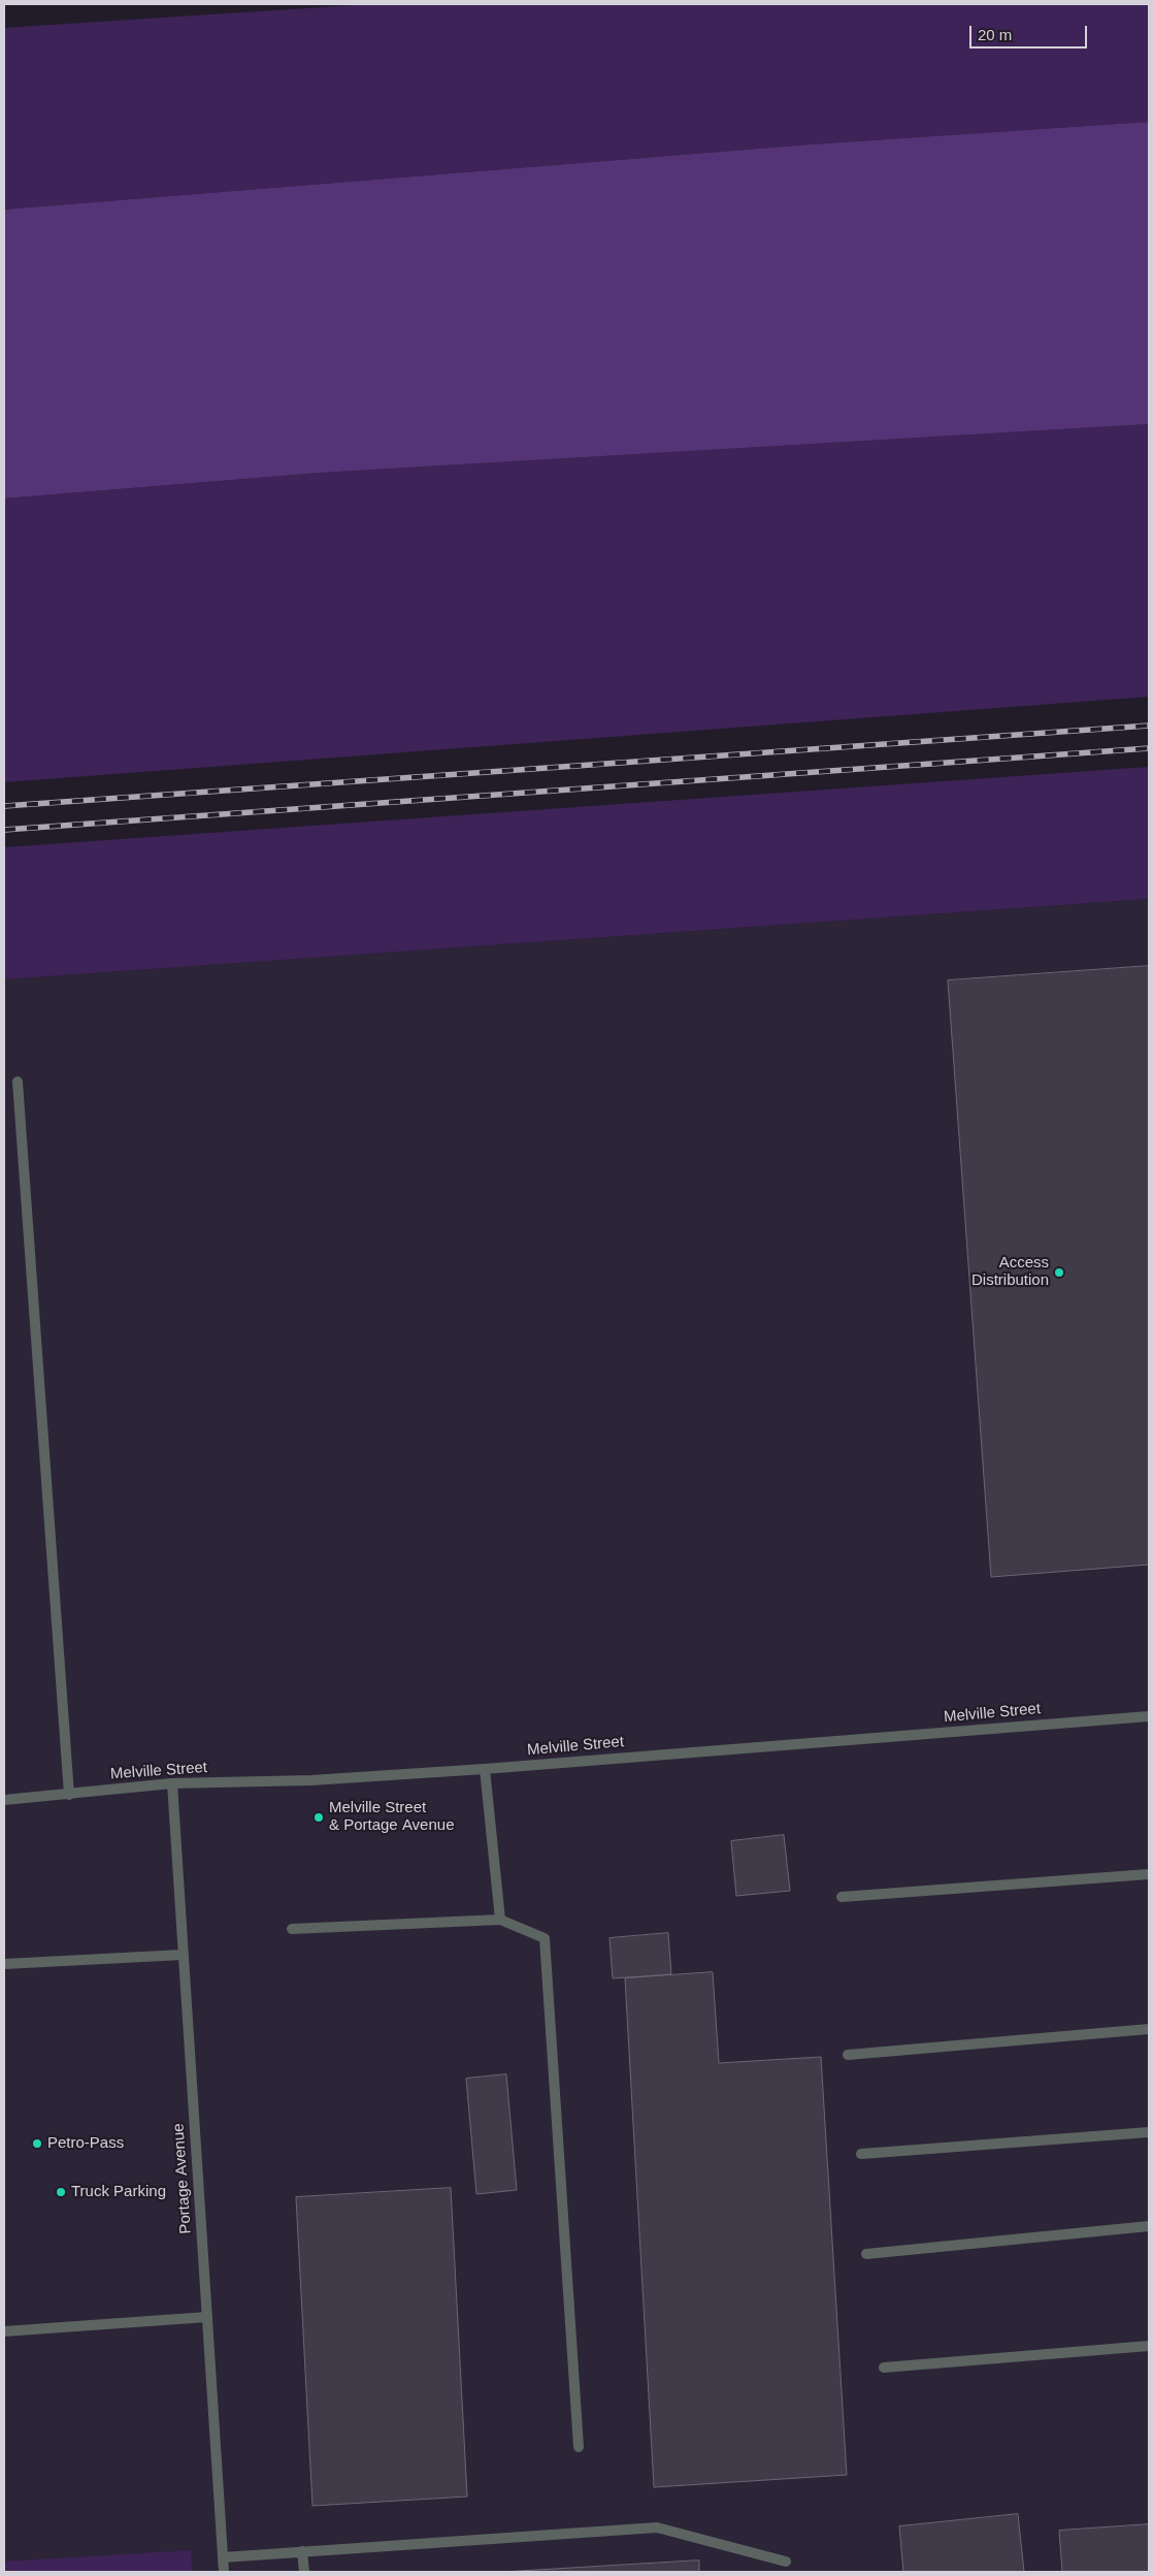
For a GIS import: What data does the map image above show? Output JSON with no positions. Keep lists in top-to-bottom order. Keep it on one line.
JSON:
{"streets":{"street":["Melville Street","Portage Avenue"]},"crossings":[["Melville Street","Portage Avenue"]],"places":["Access Distribution","Melville Street & Portage Avenue","Petro-Pass","Truck Parking"],"scale_bar":"20 m"}
